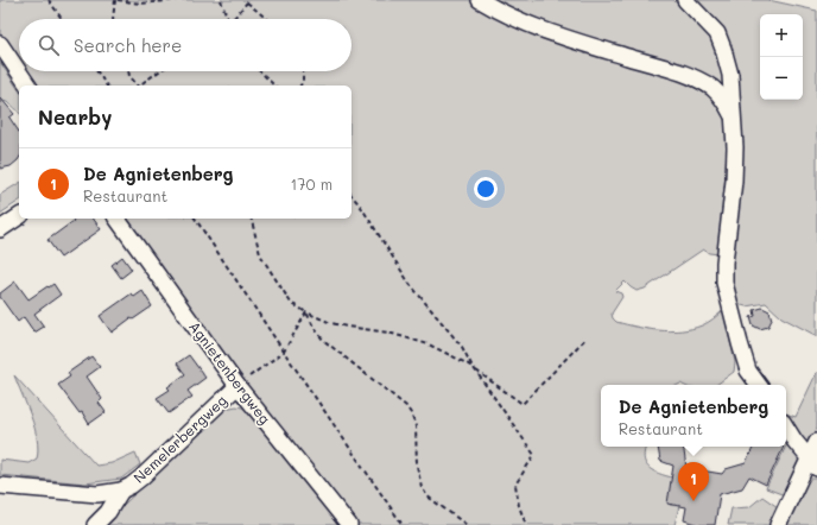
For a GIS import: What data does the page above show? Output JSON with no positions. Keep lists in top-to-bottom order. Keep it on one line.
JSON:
{"streets":{"street":["Agnietenbergweg","Nemelerbergweg"]},"crossings":[["Agnietenbergweg","Nemelerbergweg"]],"page":{"map_buttons":["+","−"],"search":"Search here","heading":"Nearby","list":[{"mark":"1","name":"De Agnietenberg","note":"Restaurant","value":"170 m"}],"popup":["De Agnietenberg","Restaurant"],"pins":"1"}}
